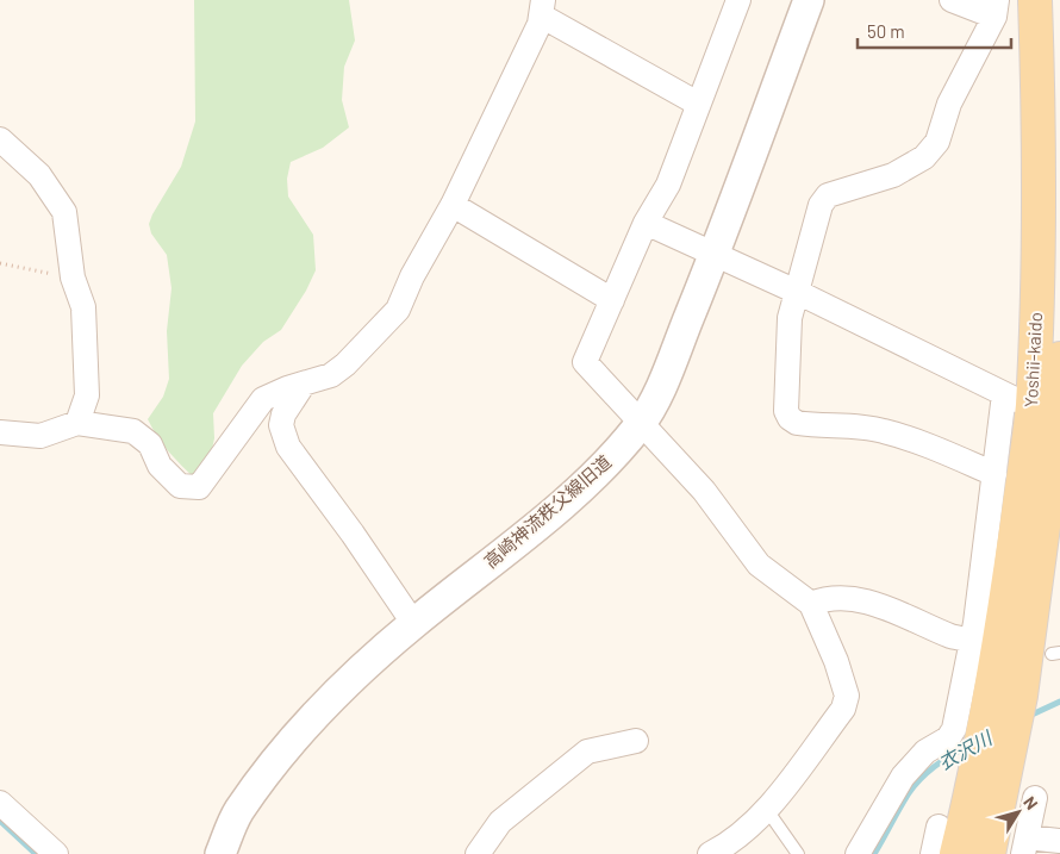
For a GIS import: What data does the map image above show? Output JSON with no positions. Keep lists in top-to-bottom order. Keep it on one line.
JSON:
{"streets":{"main road":["Yoshii-kaido"],"street":["高崎神流秩父線旧道"]},"water":["衣沢川"],"scale_bar":"50 m","north":"top right"}
